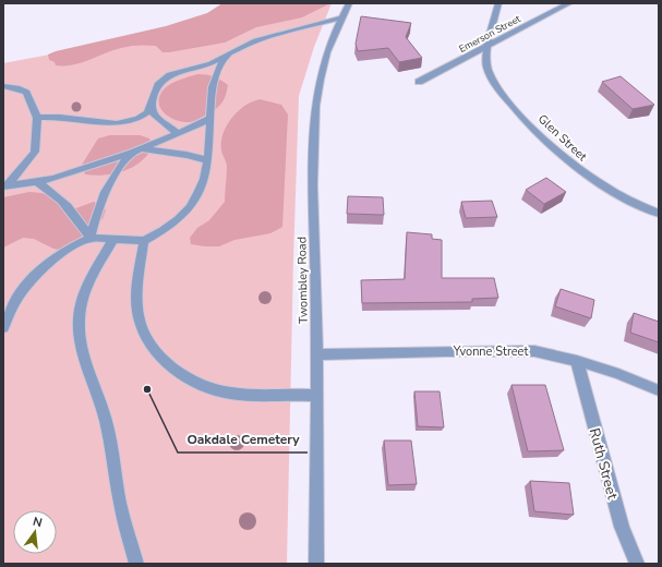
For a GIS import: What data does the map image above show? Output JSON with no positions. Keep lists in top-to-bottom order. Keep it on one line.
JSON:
{"streets":{"street":["Emerson Street","Glen Street","Twombley Road","Yvonne Street","Ruth Street"]},"crossings":[["Emerson Street","Glen Street"],["Twombley Road","Yvonne Street"],["Yvonne Street","Ruth Street"]],"places":["Oakdale Cemetery"],"north":"top"}
